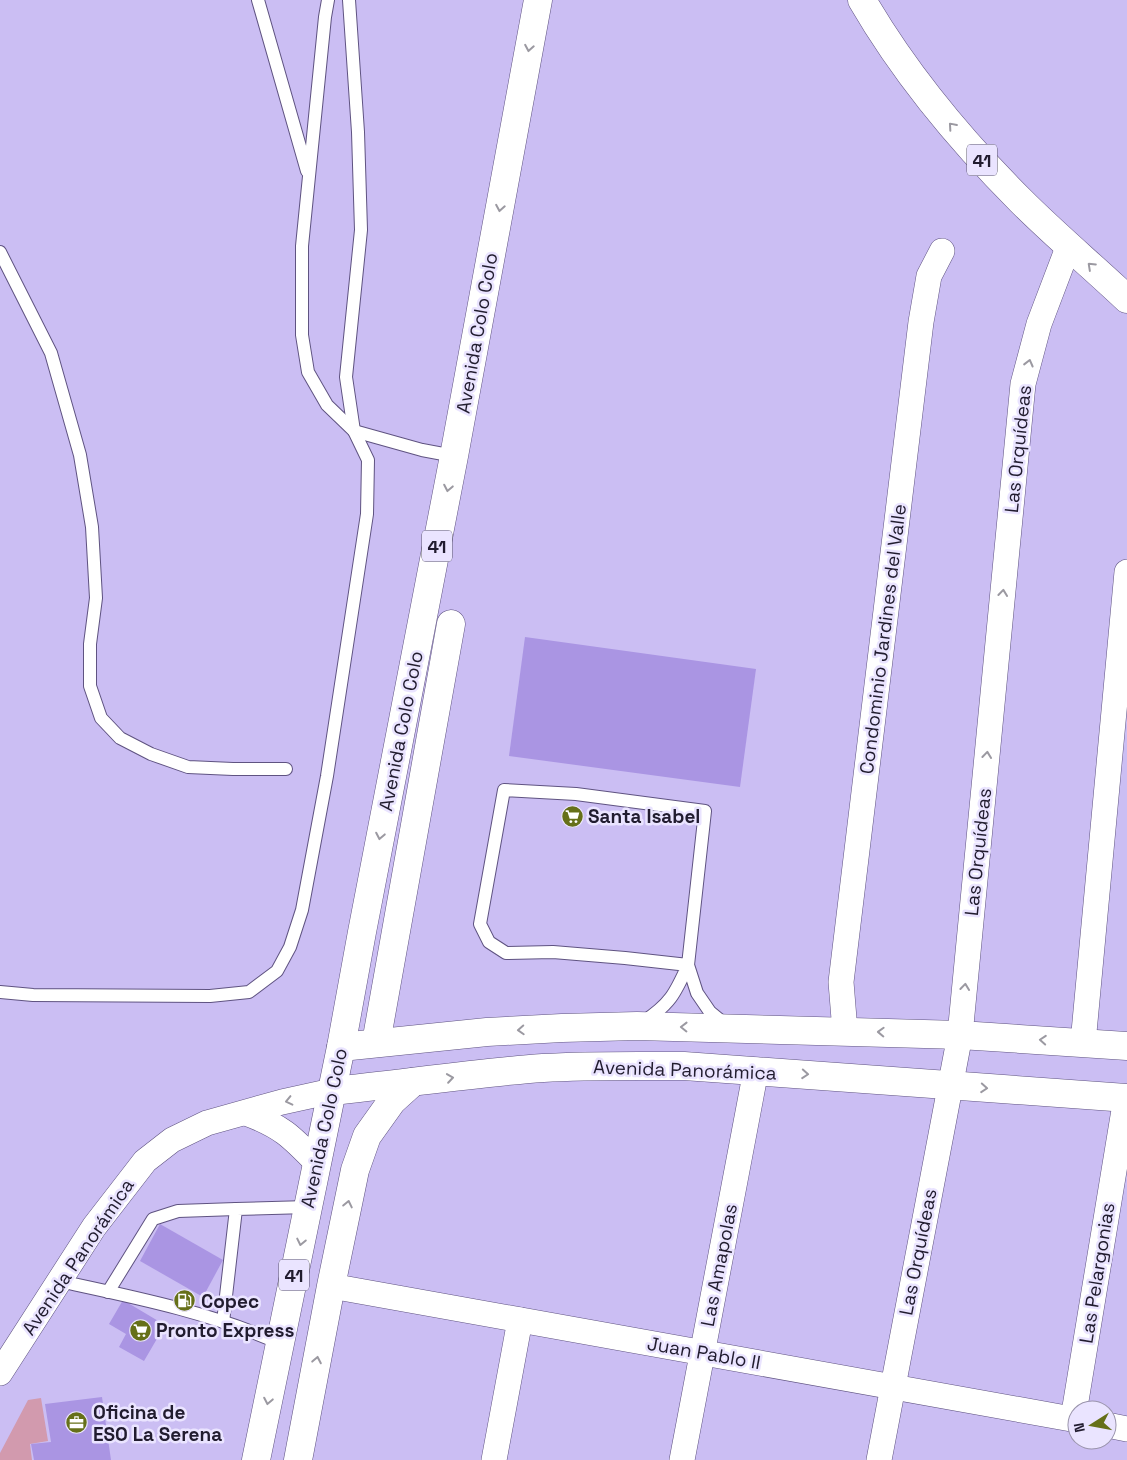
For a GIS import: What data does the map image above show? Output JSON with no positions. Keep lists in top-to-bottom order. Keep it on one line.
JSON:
{"streets":{"street":["41","Avenida Colo Colo","Las Orquídeas","Condominio Jardines del Valle","Avenida Panorámica","Las Amapolas","Las Pelargonias","Juan Pablo II"]},"crossings":[["41","Las Orquídeas"],["Avenida Colo Colo","Avenida Panorámica"],["Avenida Colo Colo","Juan Pablo II"],["Las Orquídeas","Avenida Panorámica"],["Las Orquídeas","Juan Pablo II"],["Avenida Panorámica","Las Amapolas"],["Avenida Panorámica","Las Pelargonias"],["Las Amapolas","Juan Pablo II"]],"places":{"supermarket":["Santa Isabel","Pronto Express"],"fuel station":["Copec"],"office":["Oficina de ESO La Serena"]},"north":"left"}
